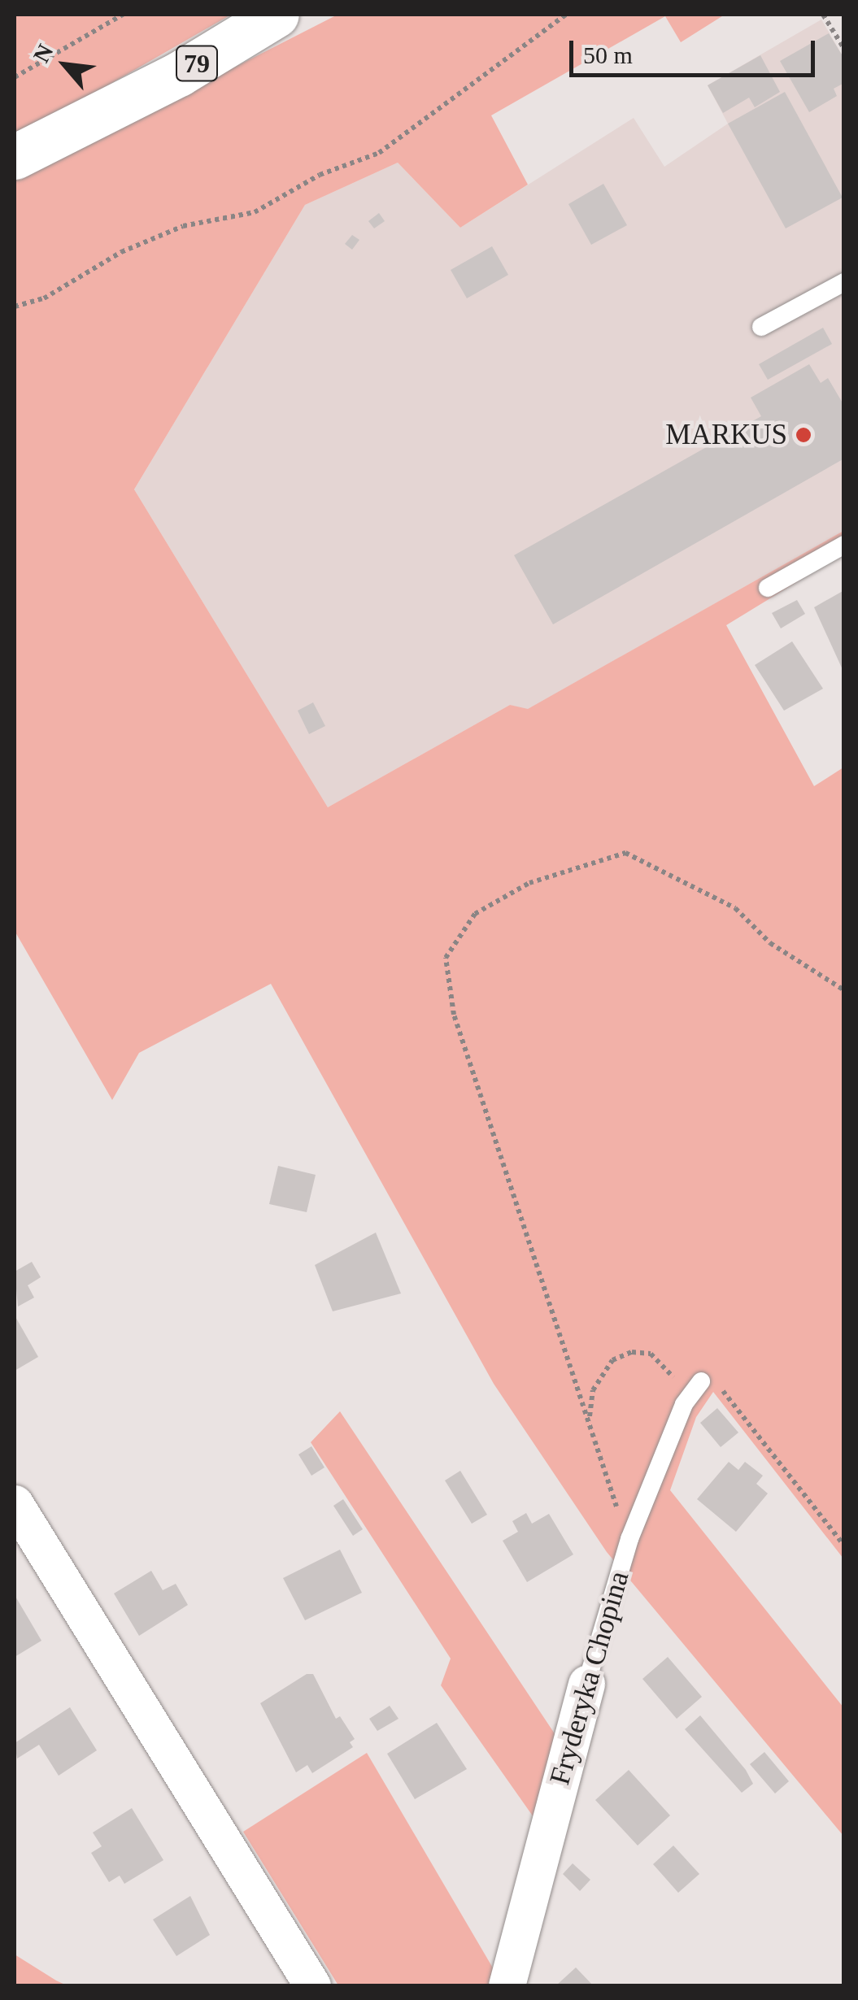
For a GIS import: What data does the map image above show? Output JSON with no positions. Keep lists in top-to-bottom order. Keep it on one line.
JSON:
{"streets":{"main road":["79"],"street":["Fryderyka Chopina"]},"places":["MARKUS"],"scale_bar":"50 m","north":"top left"}
